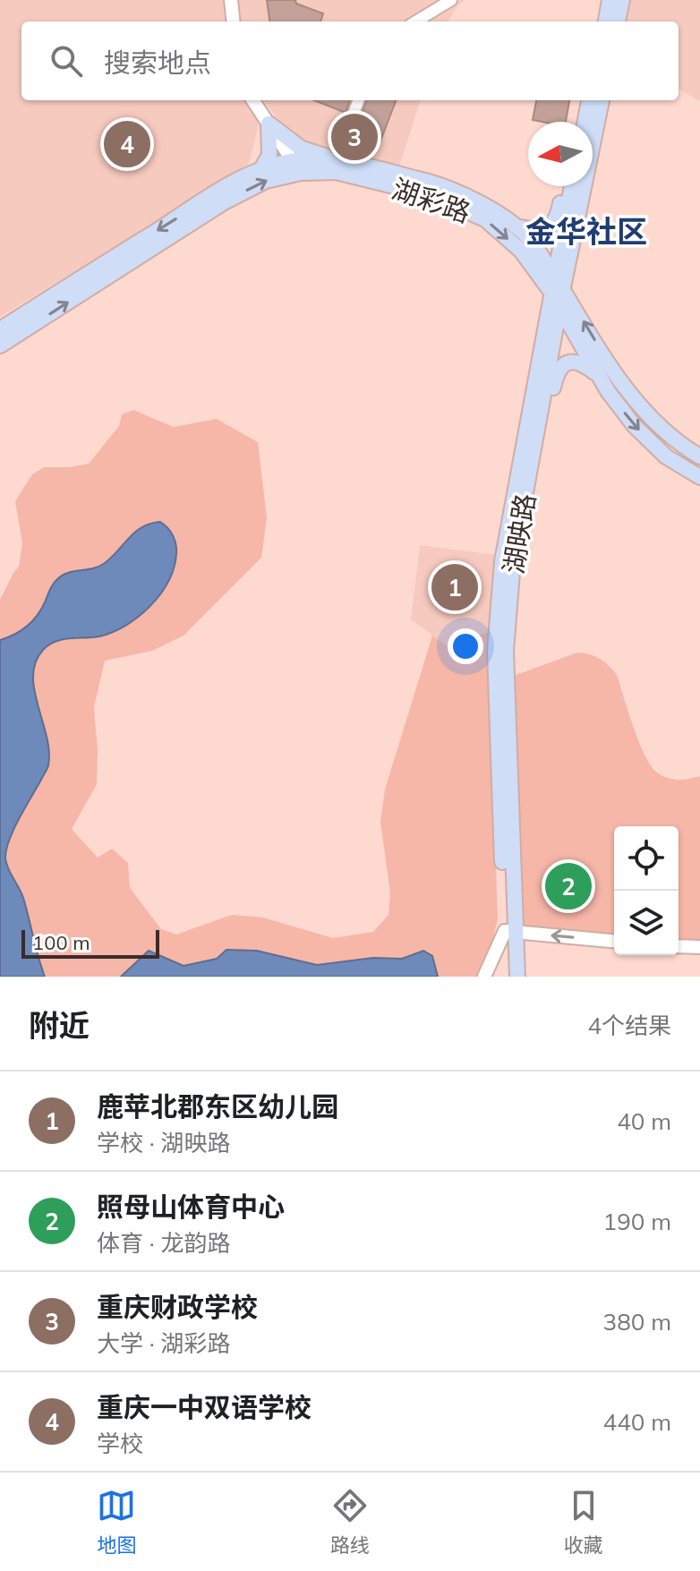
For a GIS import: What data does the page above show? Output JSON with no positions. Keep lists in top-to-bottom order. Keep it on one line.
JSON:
{"streets":{"main road":["湖彩路","湖映路"]},"crossings":[["湖彩路","湖映路"]],"districts":["金华社区"],"scale_bar":"100 m","north":"left","page":{"search":"搜索地点","pins":["3","4","1","2"],"scale":"100 m","heading":["附近","4个结果"],"list":[{"mark":"1","name":"鹿苹北郡东区幼儿园","note":"学校 · 湖映路","value":"40 m"},{"mark":"2","name":"照母山体育中心","note":"体育 · 龙韵路","value":"190 m"},{"mark":"3","name":"重庆财政学校","note":"大学 · 湖彩路","value":"380 m"},{"mark":"4","name":"重庆一中双语学校","note":"学校","value":"440 m"}],"nav":["地图","路线","收藏"]}}
